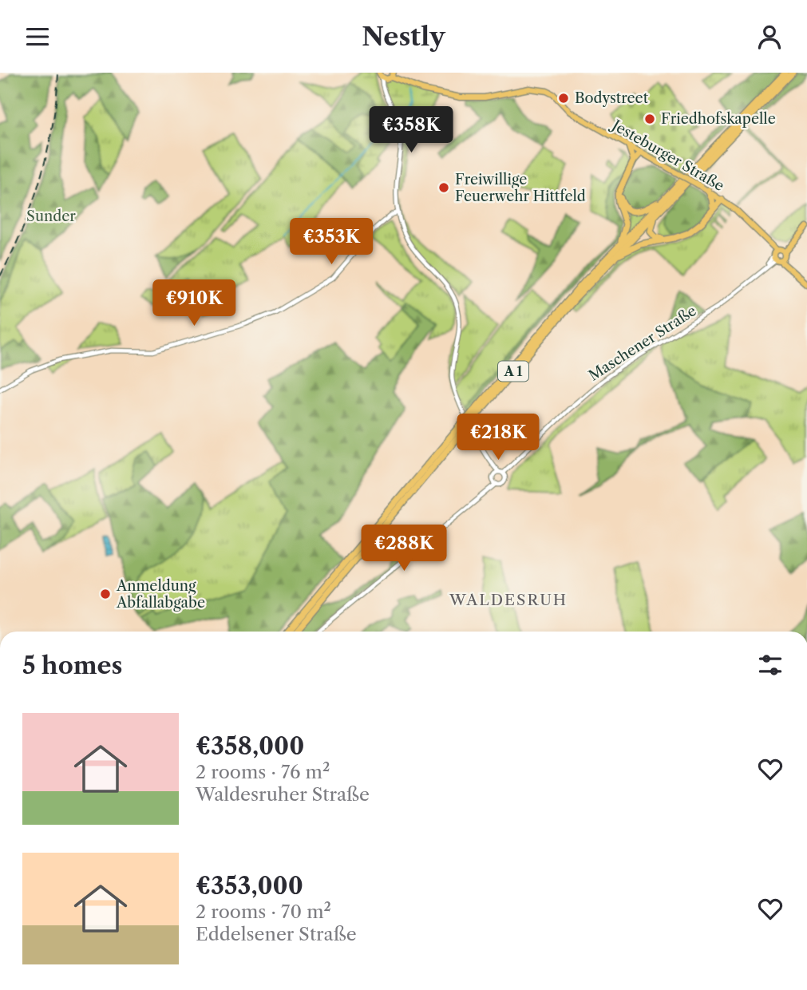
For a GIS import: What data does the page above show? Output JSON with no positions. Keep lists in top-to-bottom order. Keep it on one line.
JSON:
{"streets":{"highway":["A 1"],"main road":["Jesteburger Straße","Maschener Straße"]},"crossings":[["Jesteburger Straße","Maschener Straße"]],"districts":["WALDESRUH"],"parks":["Sunder"],"places":["Bodystreet","Friedhofskapelle","Freiwillige Feuerwehr Hittfeld","Anmeldung Abfallabgabe"],"page":{"header":"Nestly","price":["€358K","€353K","€910K","€218K","€288K"],"heading":"5 homes","list":[{"name":"€358,000","note":"2 rooms · 76 m² · Waldesruher Straße"},{"name":"€353,000","note":"2 rooms · 70 m² · Eddelsener Straße"}]}}
